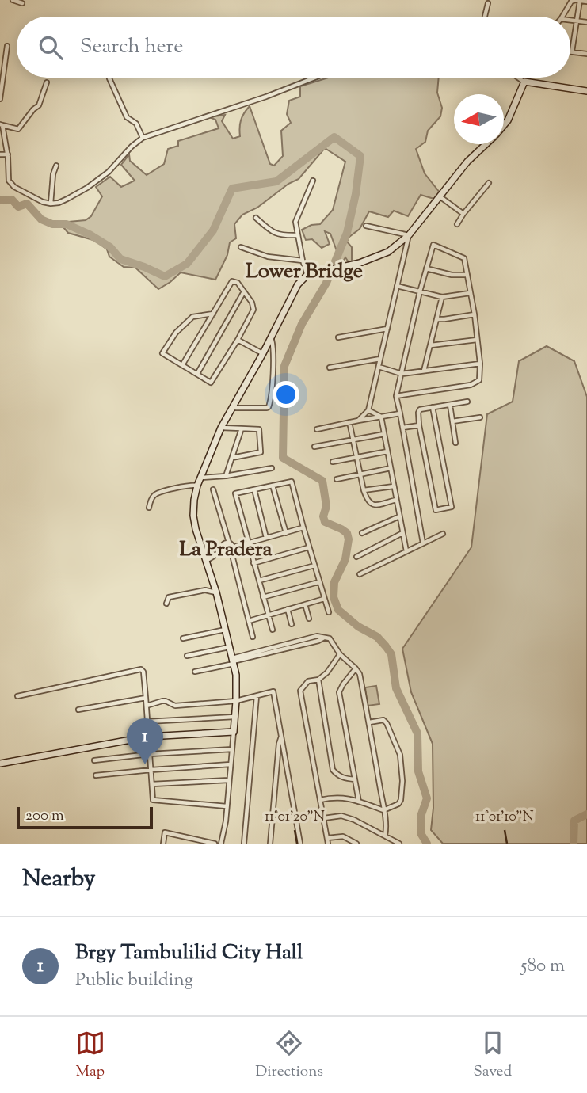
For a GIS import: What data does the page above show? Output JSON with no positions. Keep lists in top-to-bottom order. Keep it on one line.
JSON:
{"districts":["Lower Bridge","La Pradera"],"scale_bar":"200 m","north":"left","page":{"search":"Search here","pins":"1","scale":"200 m","heading":"Nearby","list":[{"mark":"1","name":"Brgy Tambulilid City Hall","note":"Public building","value":"580 m"}],"nav":["Map","Directions","Saved"]},"coordinates":["11°01'20\"N","11°01'10\"N"]}
